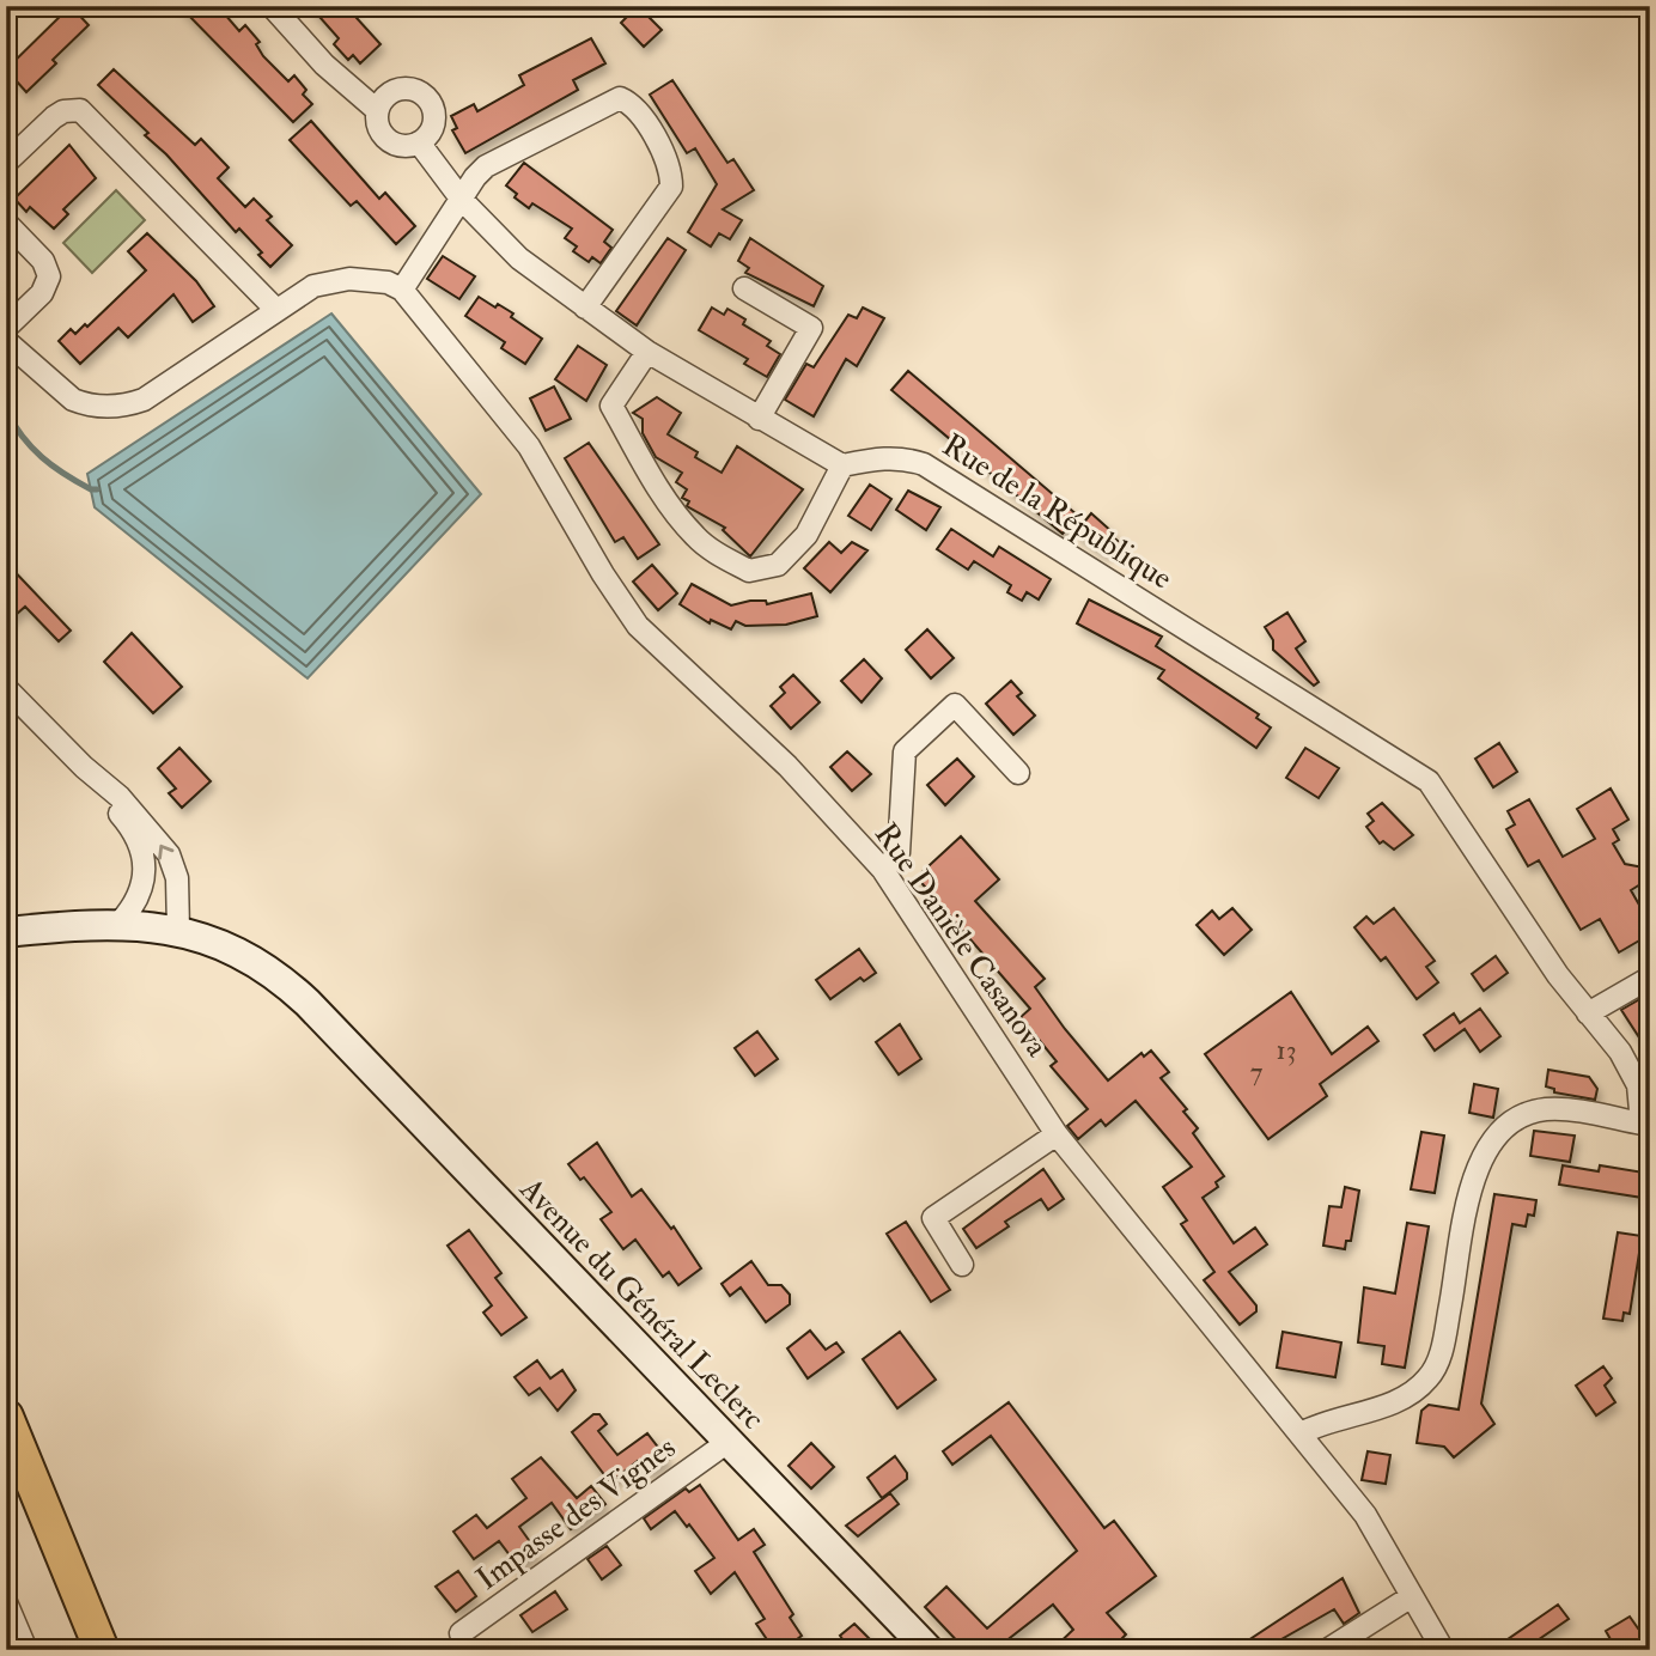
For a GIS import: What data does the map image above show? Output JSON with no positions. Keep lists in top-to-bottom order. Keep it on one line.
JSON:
{"streets":{"main road":["Avenue du Général Leclerc"],"street":["Rue de la République","Rue Danièle Casanova","Impasse des Vignes"]},"crossings":[["Avenue du Général Leclerc","Impasse des Vignes"]],"house_numbers":["13","7"]}
